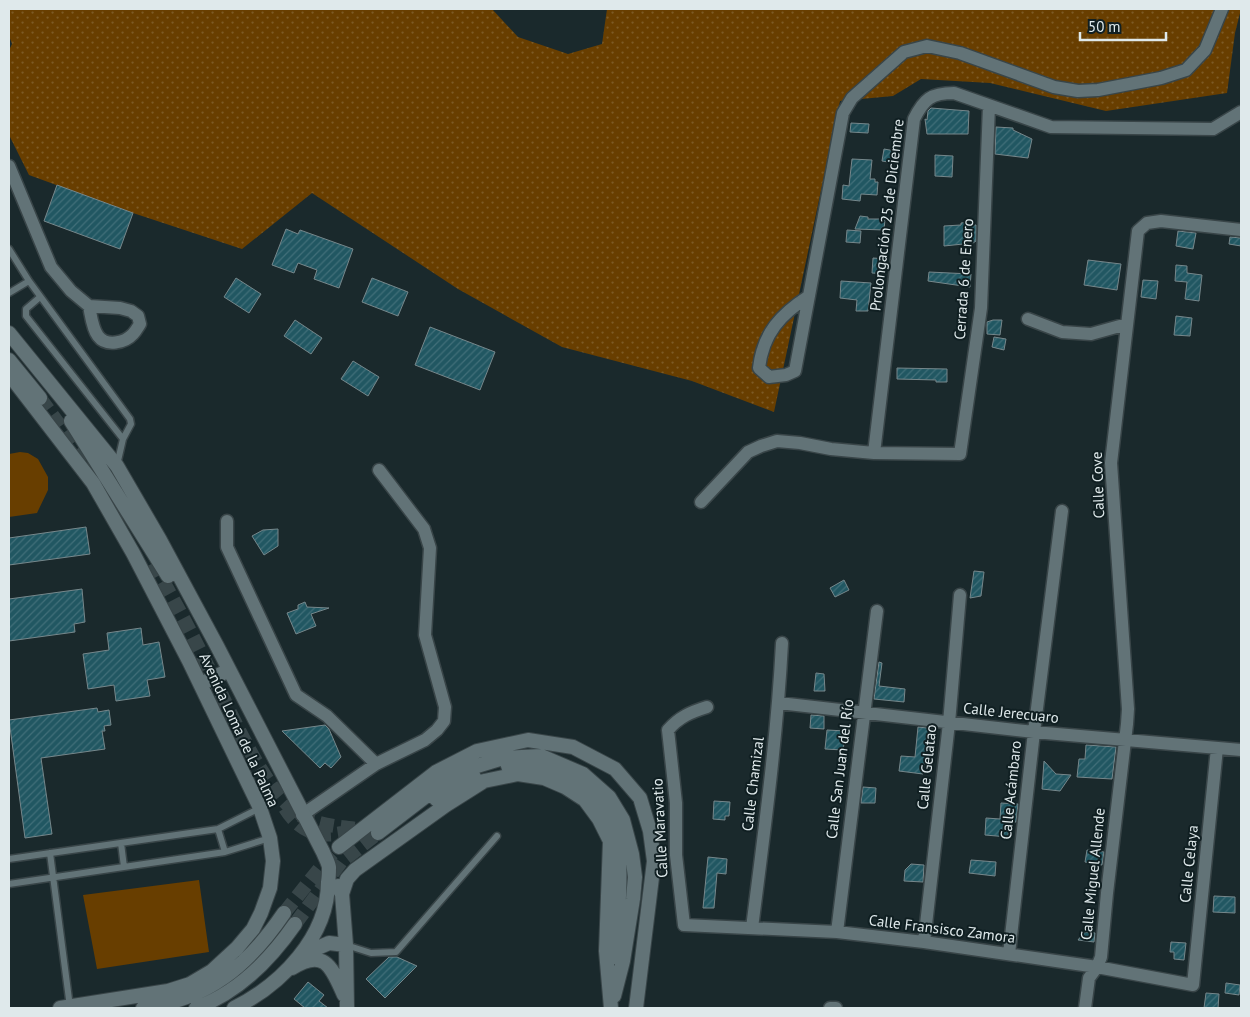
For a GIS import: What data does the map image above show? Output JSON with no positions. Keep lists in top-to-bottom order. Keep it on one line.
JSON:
{"streets":{"main road":["Avenida Loma de la Palma"],"street":["Prolongación 25 de Diciembre","Cerrada 6 de Enero","Calle Cove","Calle Jerecuaro","Calle Gelatao","Calle San Juan del Río","Calle Chamizal","Calle Acámbaro","Calle Maravatio","Calle Celaya","Calle Miguel Allende","Calle Fransisco Zamora"]},"crossings":[["Prolongación 25 de Diciembre","Cerrada 6 de Enero"],["Calle Cove","Calle Jerecuaro"],["Calle Cove","Calle Miguel Allende"],["Calle Jerecuaro","Calle Gelatao"],["Calle Jerecuaro","Calle San Juan del Río"],["Calle Jerecuaro","Calle Chamizal"],["Calle Jerecuaro","Calle Acámbaro"],["Calle Jerecuaro","Calle Celaya"],["Calle Jerecuaro","Calle Miguel Allende"],["Calle Gelatao","Calle Fransisco Zamora"],["Calle San Juan del Río","Calle Fransisco Zamora"],["Calle Chamizal","Calle Fransisco Zamora"],["Calle Acámbaro","Calle Fransisco Zamora"],["Calle Maravatio","Calle Fransisco Zamora"],["Calle Celaya","Calle Fransisco Zamora"],["Calle Miguel Allende","Calle Fransisco Zamora"]],"scale_bar":"50 m"}
